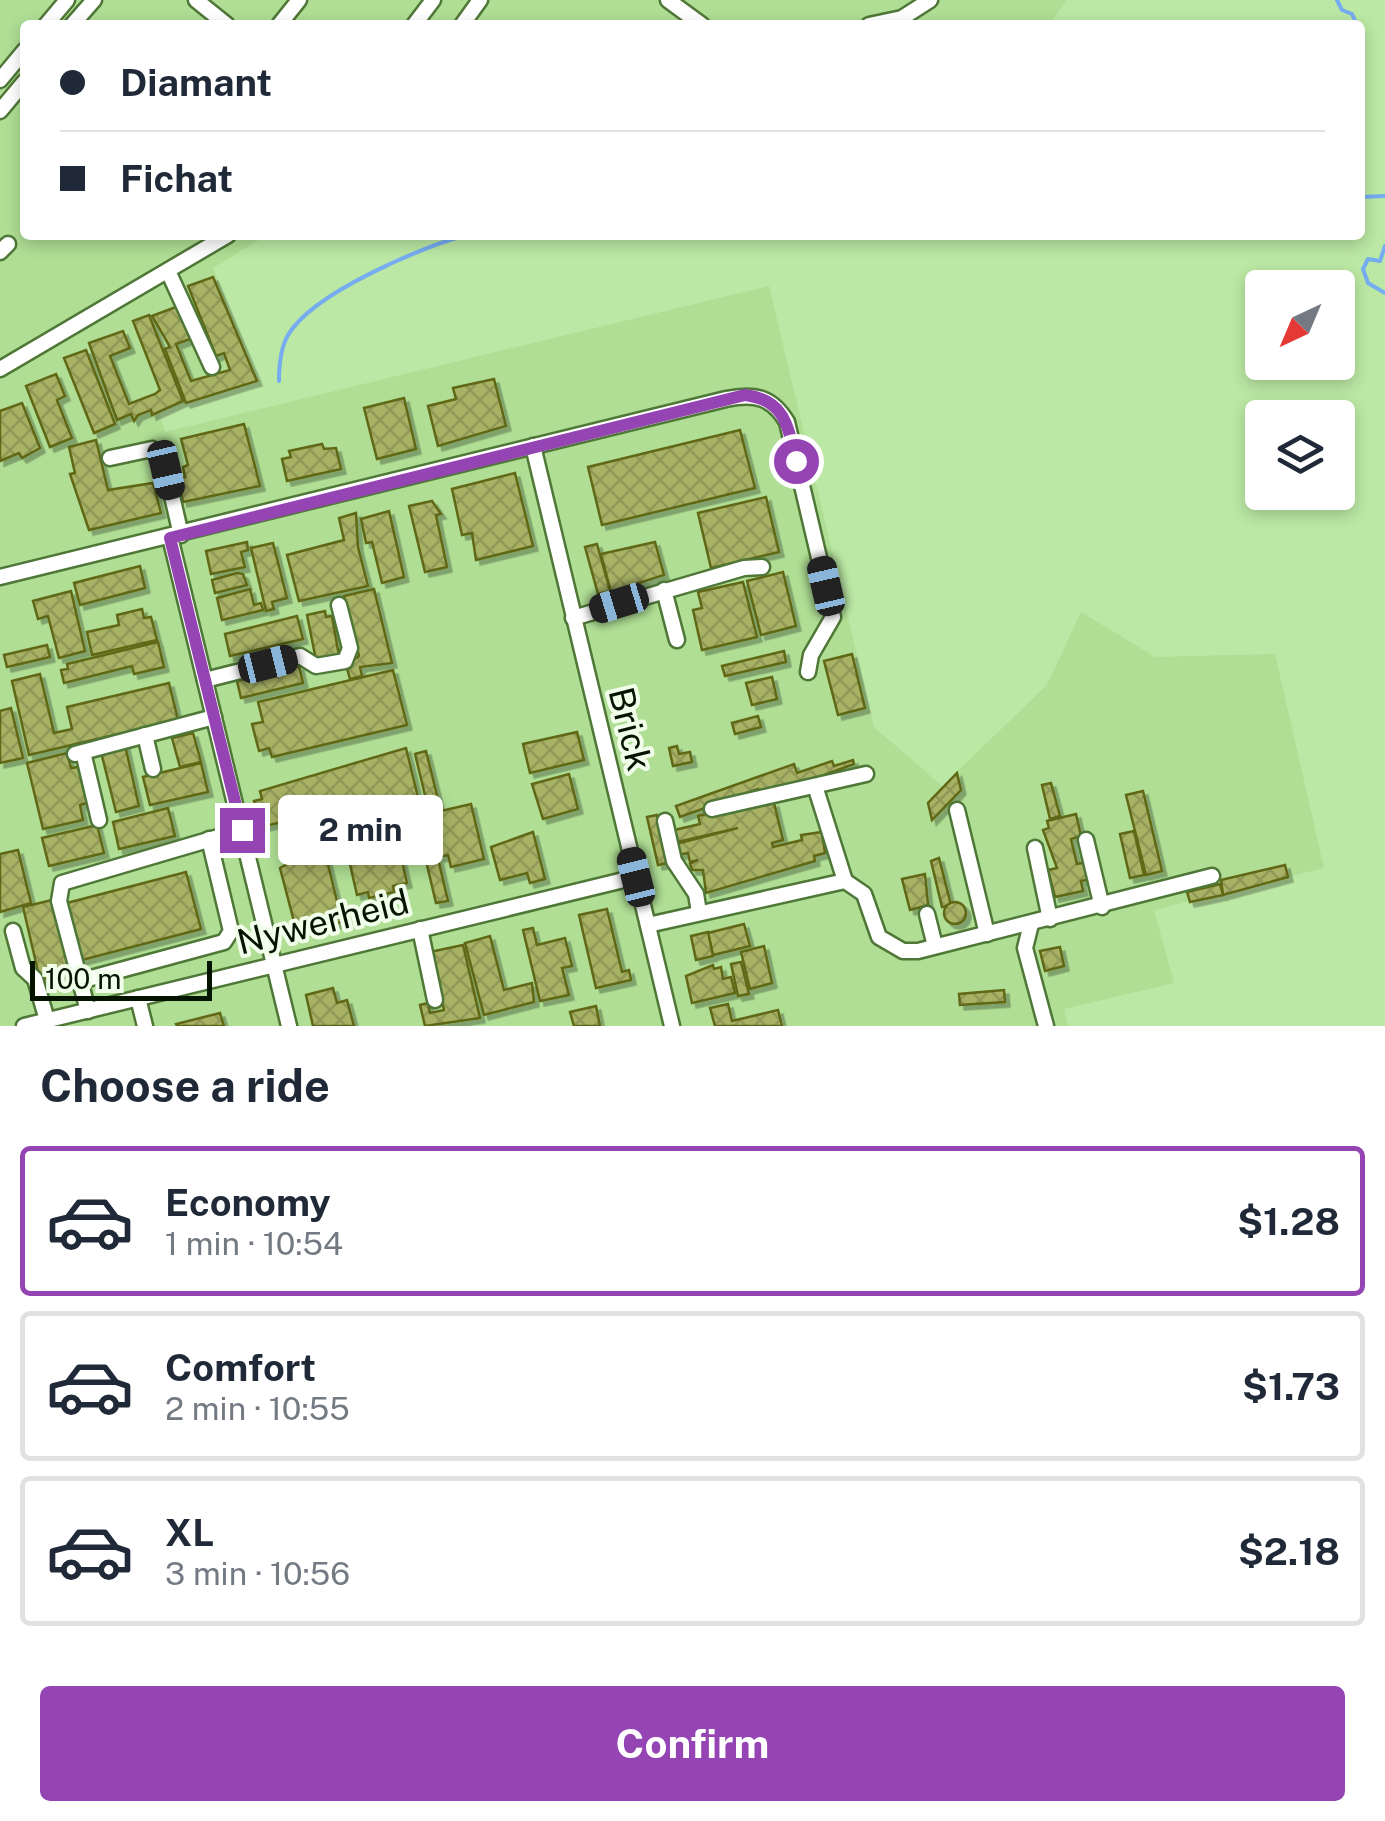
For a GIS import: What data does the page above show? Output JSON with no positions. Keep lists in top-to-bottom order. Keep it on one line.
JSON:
{"streets":{"street":["Brick","Nywerheid"]},"crossings":[["Brick","Nywerheid"]],"scale_bar":"100 m","north":"bottom left","page":{"banner":["Diamant","Fichat"],"bubble":"2 min","scale":"100 m","heading":"Choose a ride","list":[{"name":"Economy","note":"1 min · 10:54","value":"$1.28"},{"name":"Comfort","note":"2 min · 10:55","value":"$1.73"},{"name":"XL","note":"3 min · 10:56","value":"$2.18"}],"buttons":"Confirm"}}
